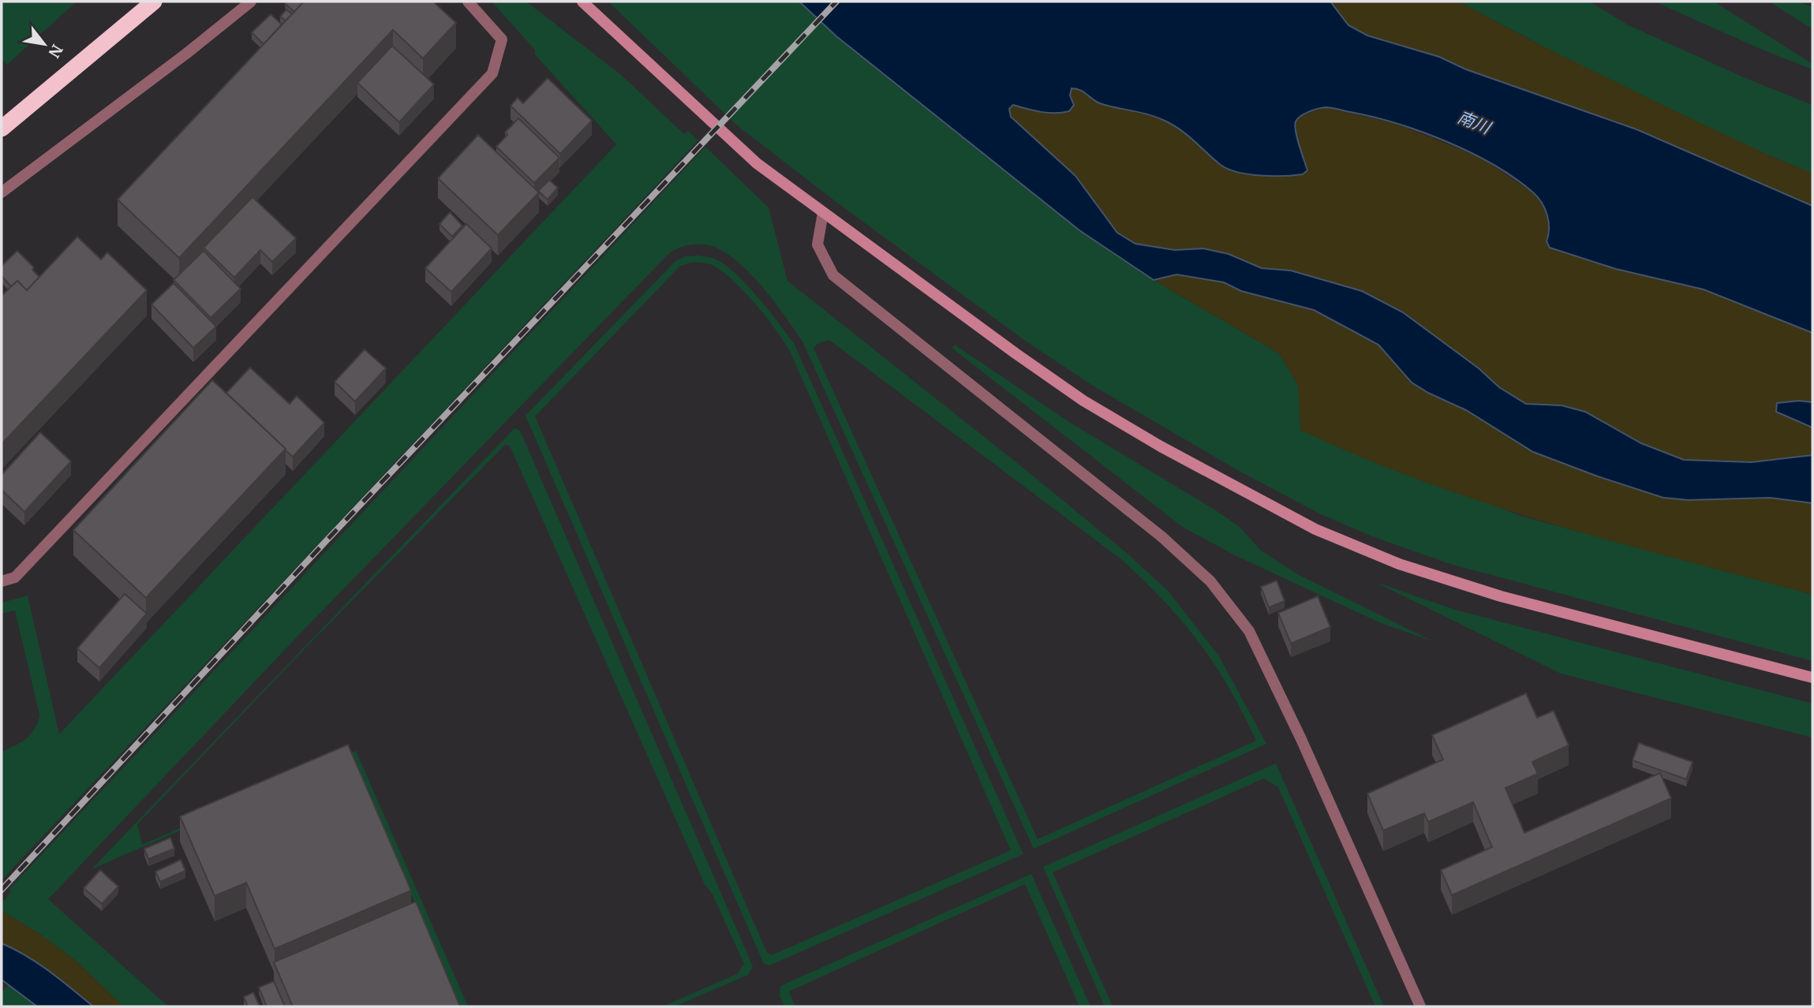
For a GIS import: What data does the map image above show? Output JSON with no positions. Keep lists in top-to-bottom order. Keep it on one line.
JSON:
{"water":["南川"],"north":"bottom right"}
